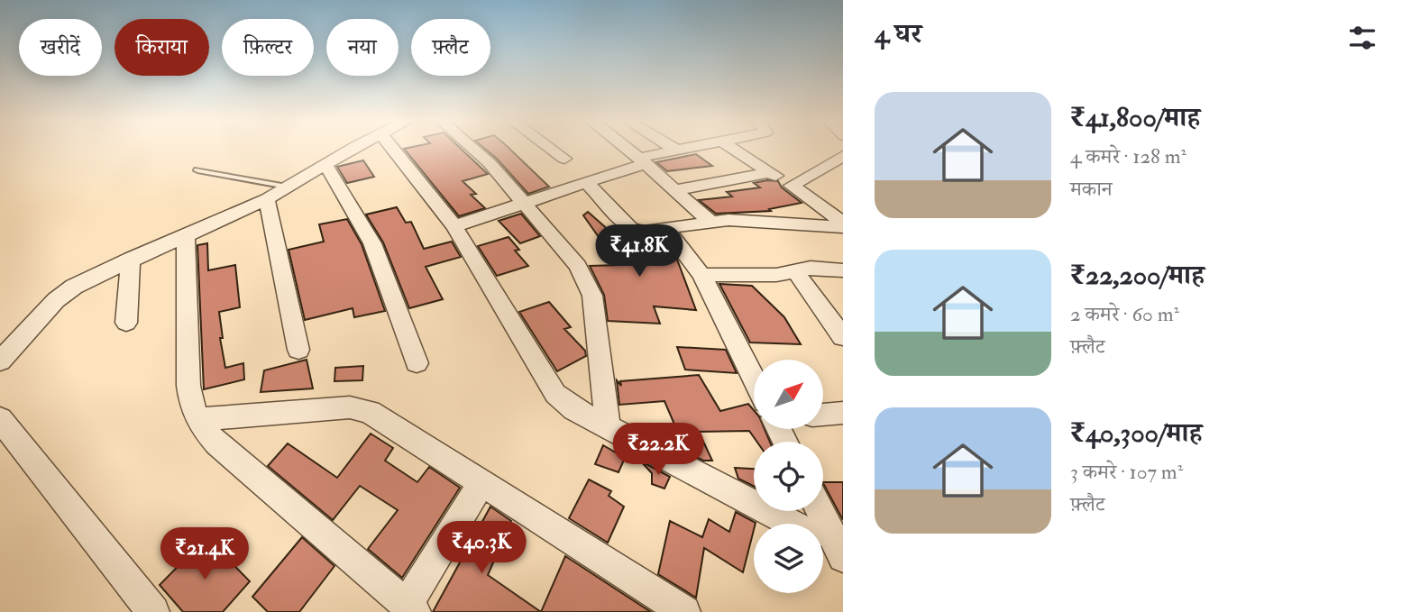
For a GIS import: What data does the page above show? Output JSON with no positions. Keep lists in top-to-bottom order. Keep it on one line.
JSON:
{"north":"top right","page":{"heading":"4 घर","chip":["खरीदें","किराया","फ़िल्टर","नया","फ़्लैट"],"list":[{"name":"₹41,800/माह","note":"4 कमरे · 128 m² · मकान"},{"name":"₹22,200/माह","note":"2 कमरे · 60 m² · फ़्लैट"},{"name":"₹40,300/माह","note":"3 कमरे · 107 m² · फ़्लैट"}],"price":["₹41.8K","₹22.2K","₹40.3K","₹21.4K"]}}
